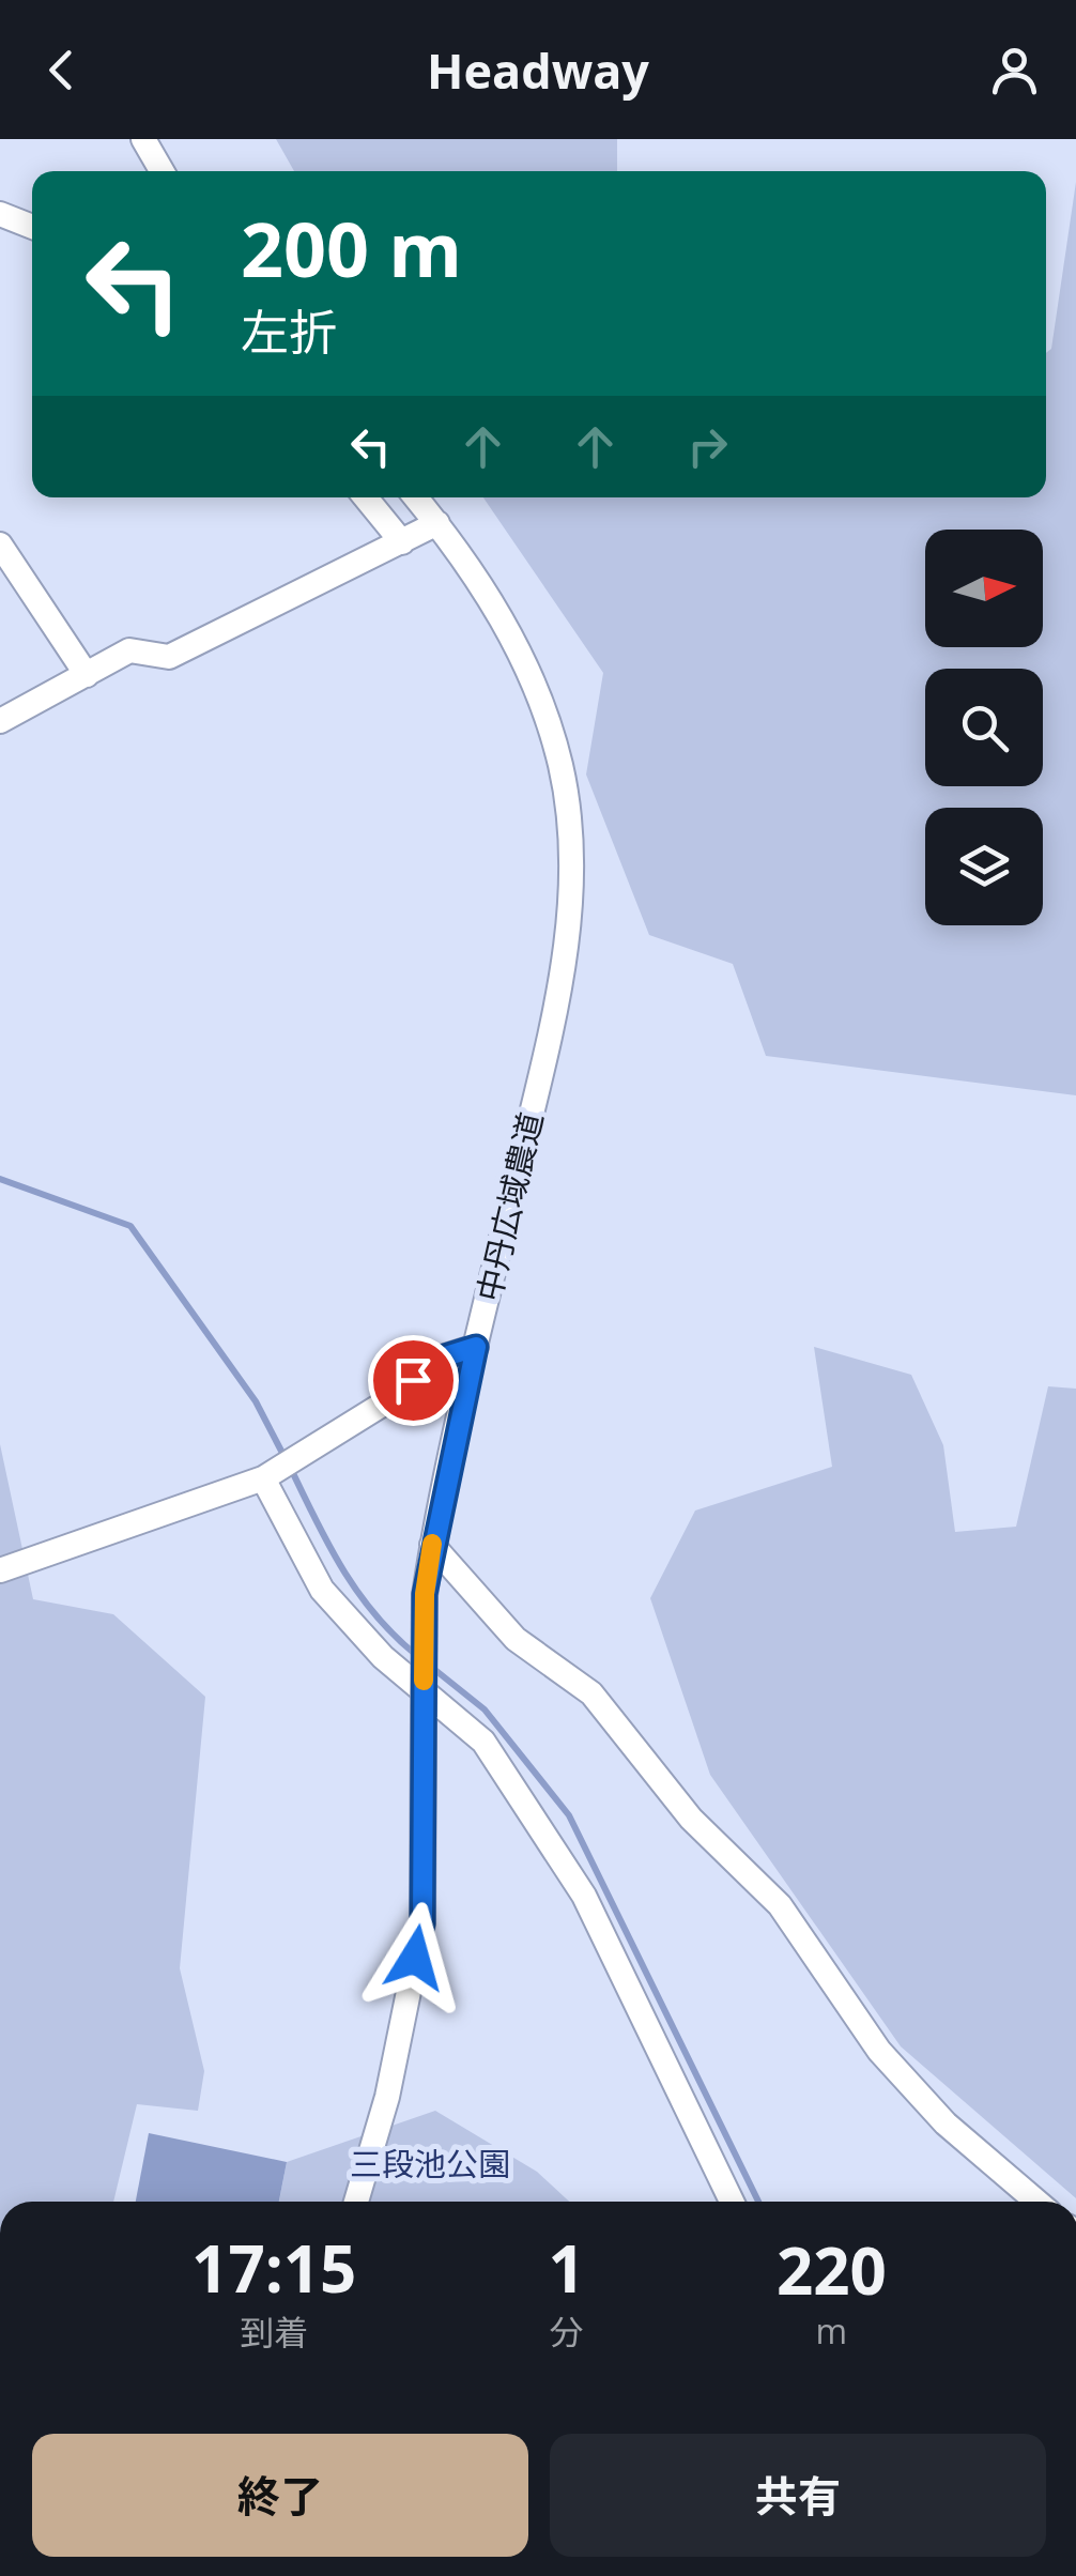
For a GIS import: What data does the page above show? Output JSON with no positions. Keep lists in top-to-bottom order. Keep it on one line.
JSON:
{"streets":{"street":["中丹広域農道"]},"parks":["三段池公園"],"north":"right","page":{"header":"Headway","turn":["200 m","左折"],"eta":["17:15","到着","1","分","220","m"],"buttons":["終了","共有"]}}
